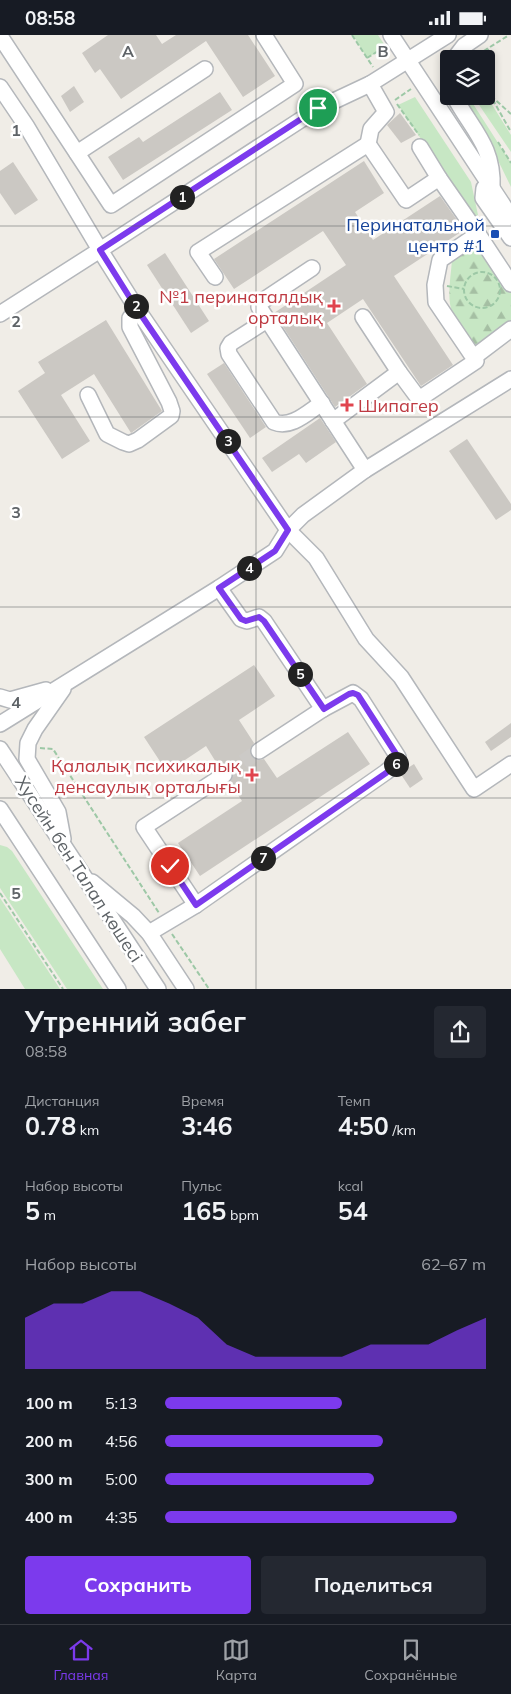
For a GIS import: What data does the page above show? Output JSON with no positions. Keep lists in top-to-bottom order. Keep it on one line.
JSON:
{"streets":{"street":["Хусейн бен Талал көшесі"]},"places":{"transit":["Перинатальной центр #1"],"health":["№1 перинаталдық орталық","Шипагер","Қалалық психикалық денсаулық орталығы"]},"page":{"status":"08:58","pins":["1","2","3","4","5","6","7"],"heading":["Утренний забег","08:58"],"stats":[["Дистанция","0.78 km"],["Время","3:46"],["Темп","4:50 /km"],["Набор высоты","5 m"],["Пульс","165 bpm"],["kcal","54"]],"chart":["Набор высоты","62–67 m"],"list":[{"name":"100 m","note":"5:13"},{"name":"200 m","note":"4:56"},{"name":"300 m","note":"5:00"},{"name":"400 m","note":"4:35"}],"buttons":["Сохранить","Поделиться"],"tabs":["Главная","Карта","Сохранённые"]},"grid":{"columns":["A","B"],"rows":["1","2","3","4","5"]}}
